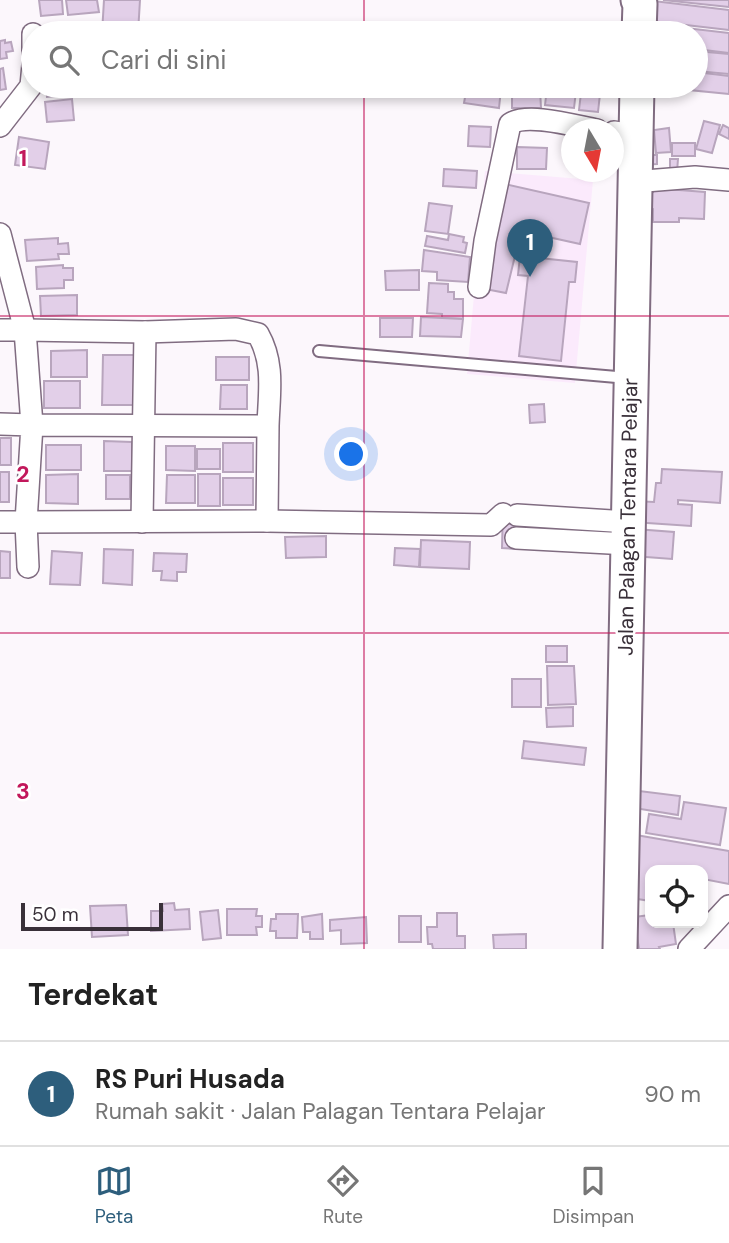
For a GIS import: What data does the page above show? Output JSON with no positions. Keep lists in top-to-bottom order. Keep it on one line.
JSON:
{"streets":{"main road":["Jalan Palagan Tentara Pelajar"]},"scale_bar":"50 m","north":"bottom","page":{"search":"Cari di sini","pins":"1","scale":"50 m","heading":"Terdekat","list":[{"mark":"1","name":"RS Puri Husada","note":"Rumah sakit · Jalan Palagan Tentara Pelajar","value":"90 m"}],"nav":["Peta","Rute","Disimpan"]},"grid":{"rows":["1","2","3"]}}
